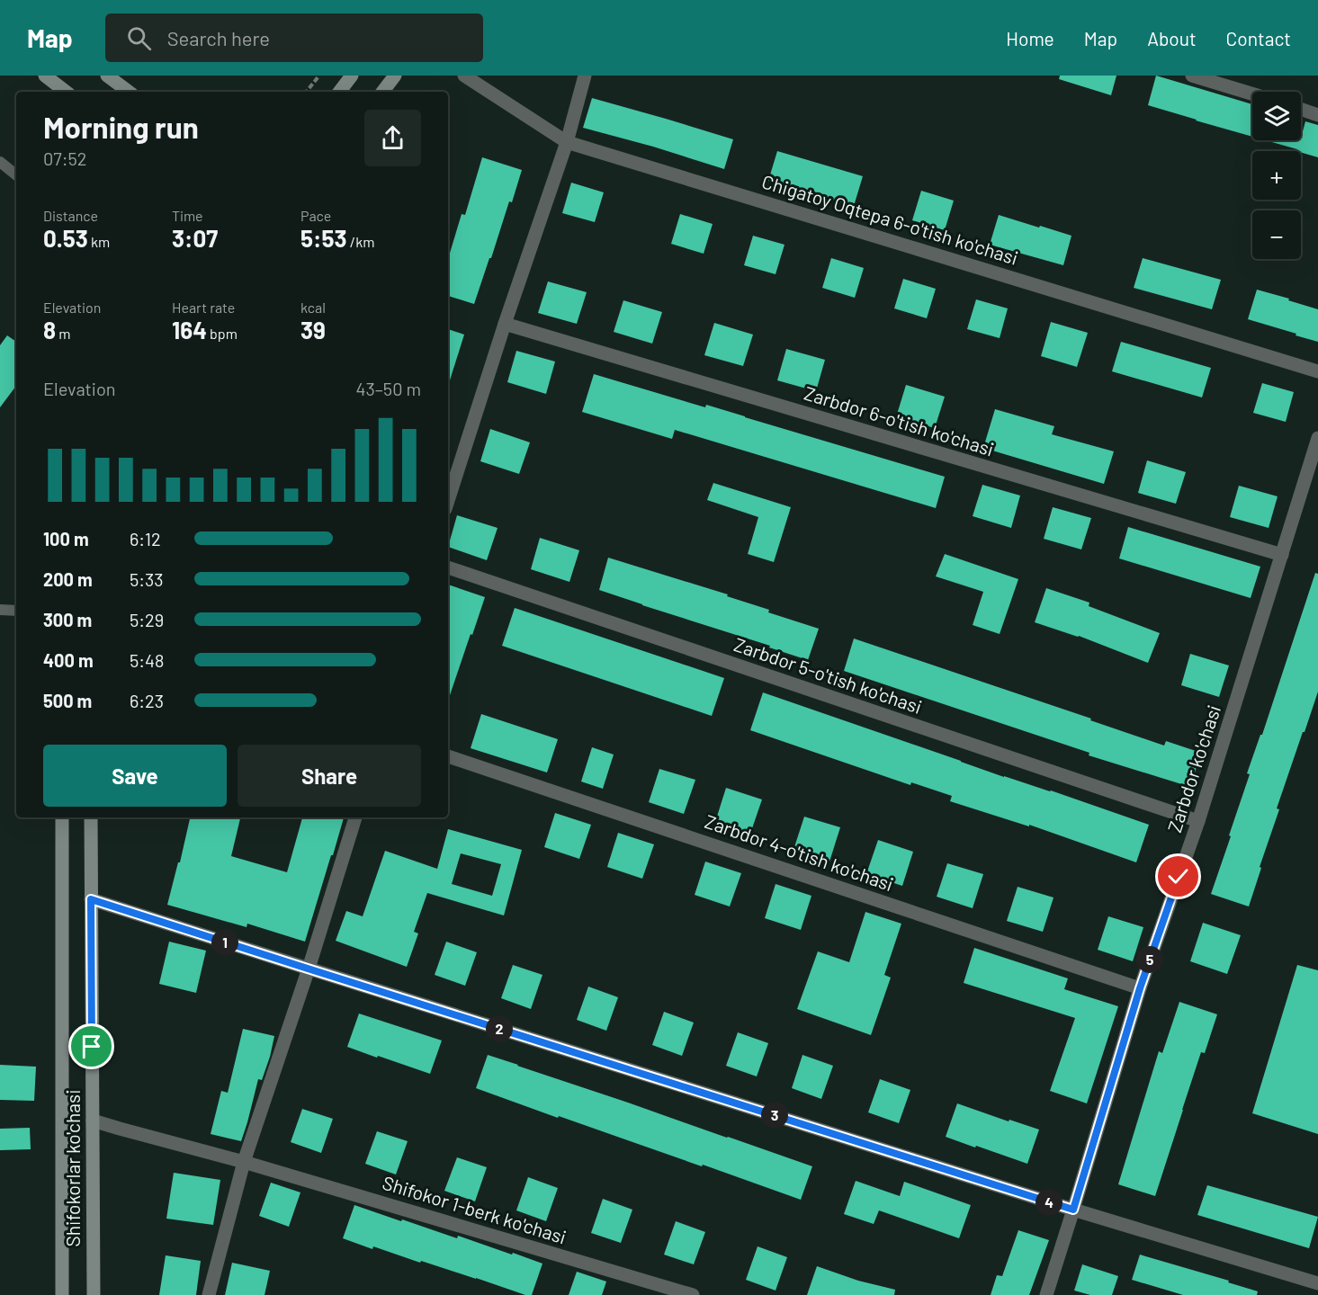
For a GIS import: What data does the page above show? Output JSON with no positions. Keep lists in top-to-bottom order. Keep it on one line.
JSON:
{"streets":{"main road":["Shifokorlar ko'chasi"],"street":["Chigatoy Oqtepa 6-o'tish ko'chasi","Zarbdor 6-o'tish ko'chasi","Zarbdor 5-o'tish ko'chasi","Zarbdor ko'chasi","Zarbdor 4-o'tish ko'chasi","Shifokor 1-berk ko'chasi"]},"crossings":[["Zarbdor 6-o'tish ko'chasi","Zarbdor ko'chasi"],["Zarbdor 5-o'tish ko'chasi","Zarbdor ko'chasi"],["Zarbdor ko'chasi","Zarbdor 4-o'tish ko'chasi"],["Shifokorlar ko'chasi","Shifokor 1-berk ko'chasi"]],"page":{"header":"Map","search":"Search here","nav":["Home","Map","About","Contact"],"map_buttons":["+","−"],"heading":["Morning run","07:52"],"stats":[["Distance","0.53 km"],["Time","3:07"],["Pace","5:53 /km"],["Elevation","8 m"],["Heart rate","164 bpm"],["kcal","39"]],"chart":["Elevation","43–50 m"],"list":[{"name":"100 m","note":"6:12"},{"name":"200 m","note":"5:33"},{"name":"300 m","note":"5:29"},{"name":"400 m","note":"5:48"},{"name":"500 m","note":"6:23"}],"buttons":["Save","Share"],"pins":["1","5","2","3","4"]}}
